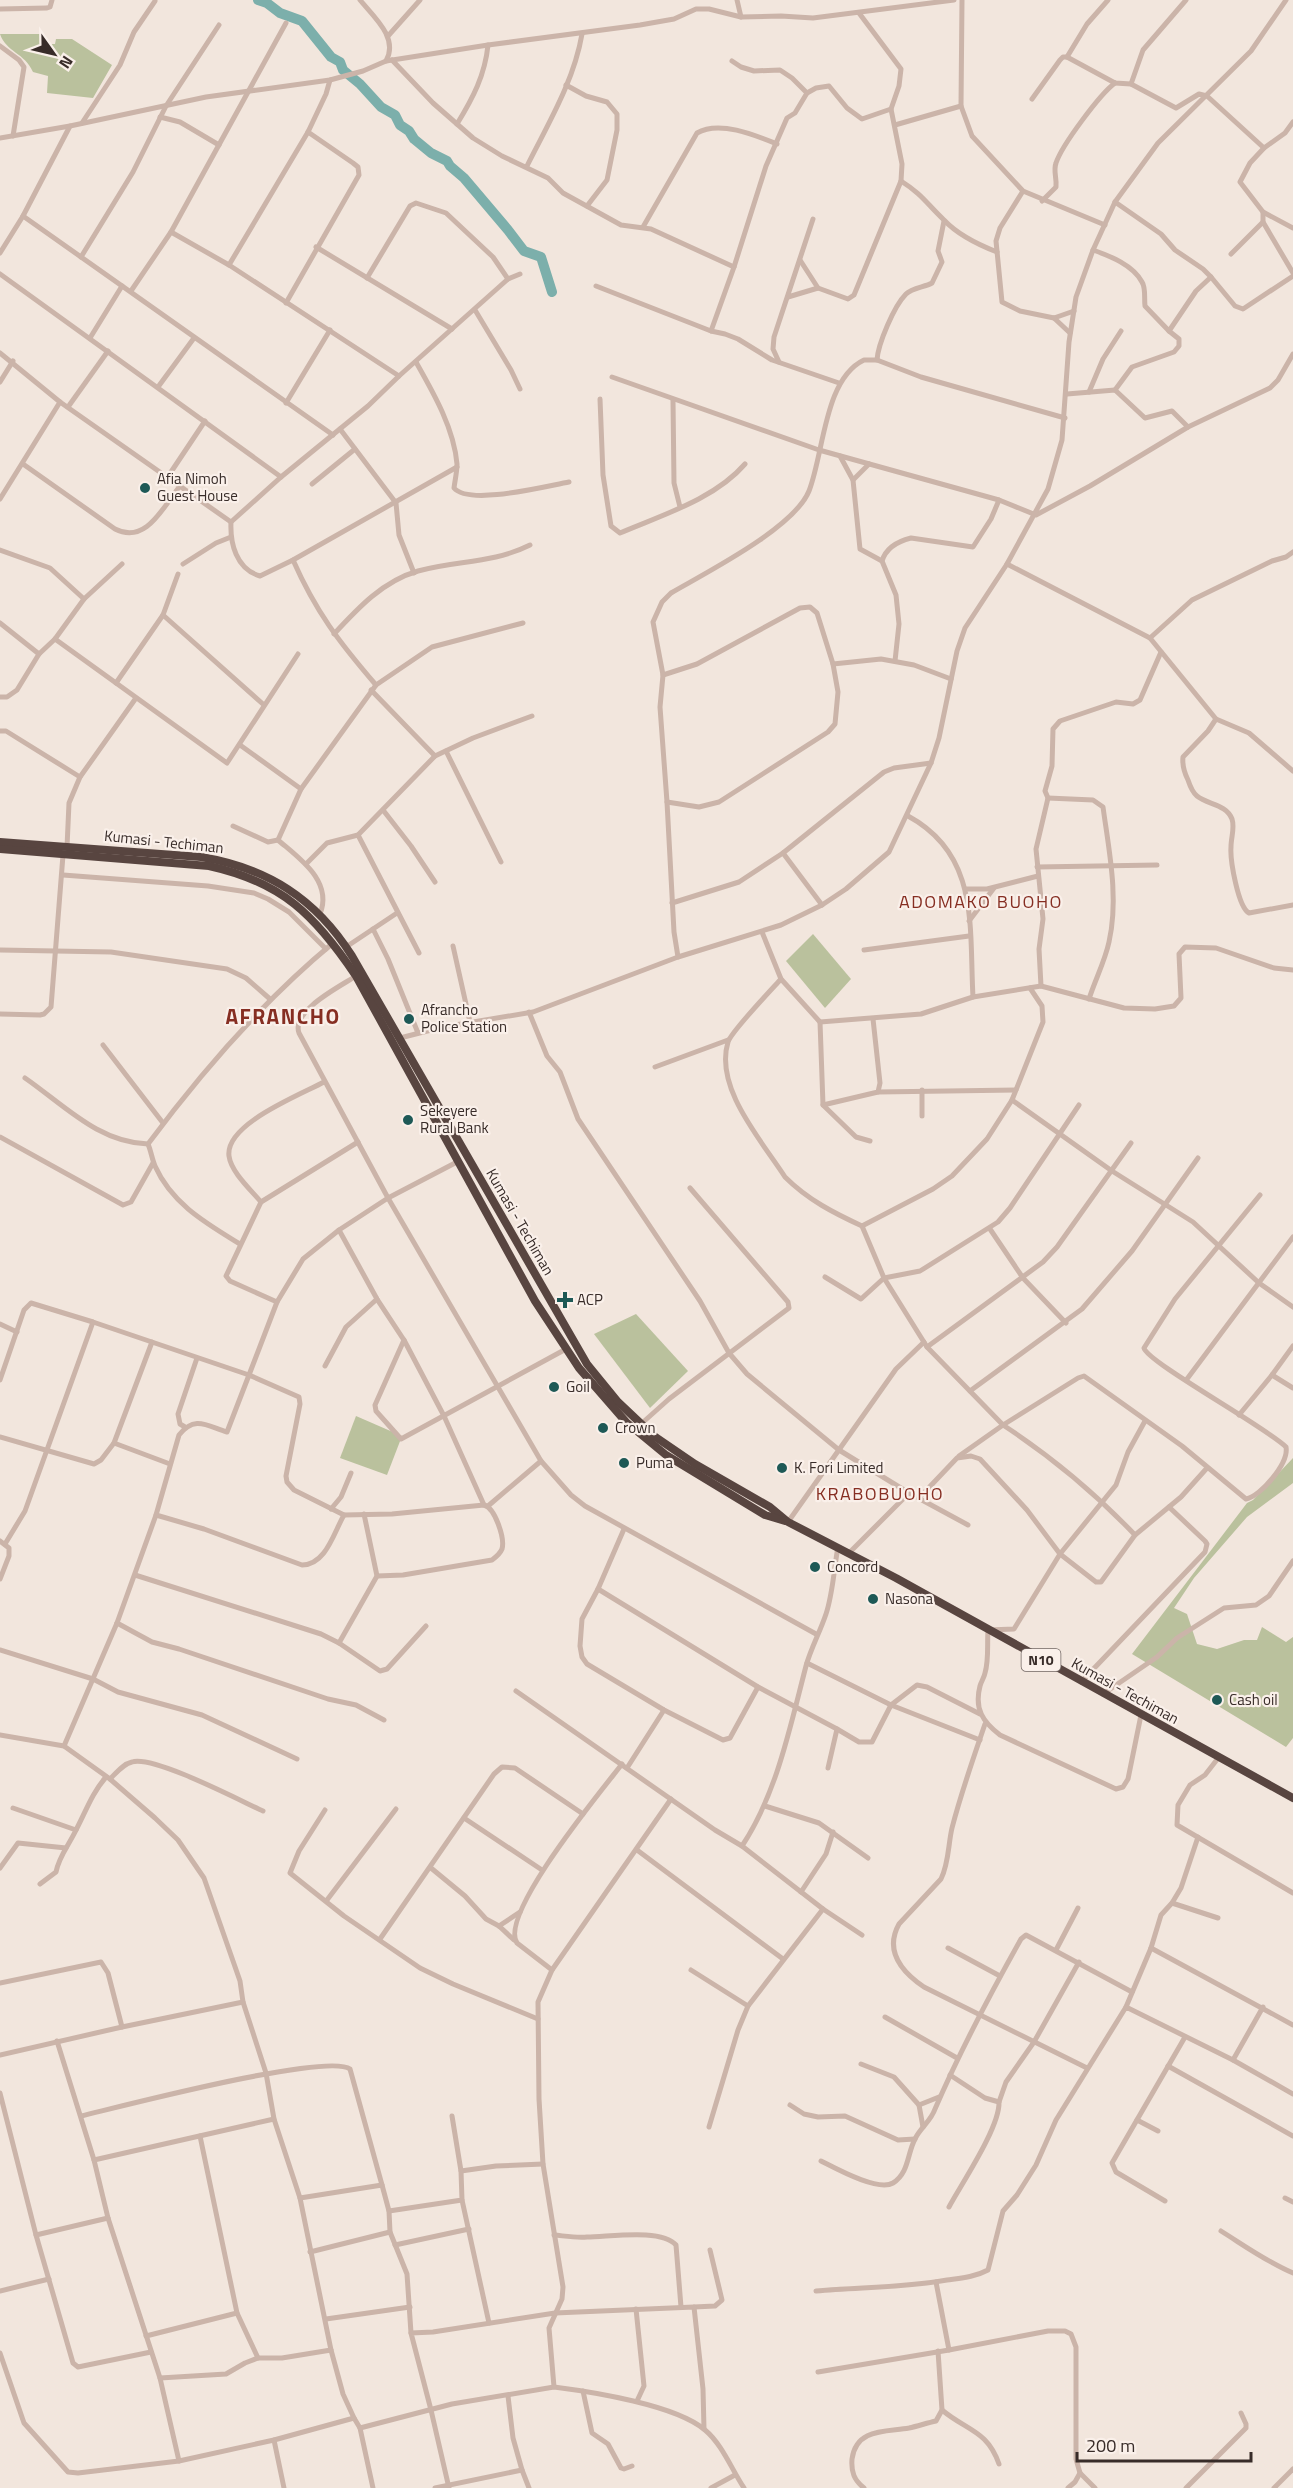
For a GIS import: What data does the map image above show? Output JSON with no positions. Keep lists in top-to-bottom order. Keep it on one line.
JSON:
{"streets":{"highway":["Kumasi - Techiman","N10"]},"crossings":[["Kumasi - Techiman","N10"]],"districts":["ADOMAKO BUOHO","AFRANCHO","KRABOBUOHO"],"places":{"other":["Afia Nimoh Guest House","Afrancho Police Station","Sekeyere Rural Bank","Goil","Crown","Puma","K. Fori Limited","Concord","Nasona","Cash oil"],"health":["ACP"]},"scale_bar":"200 m","north":"bottom right"}
